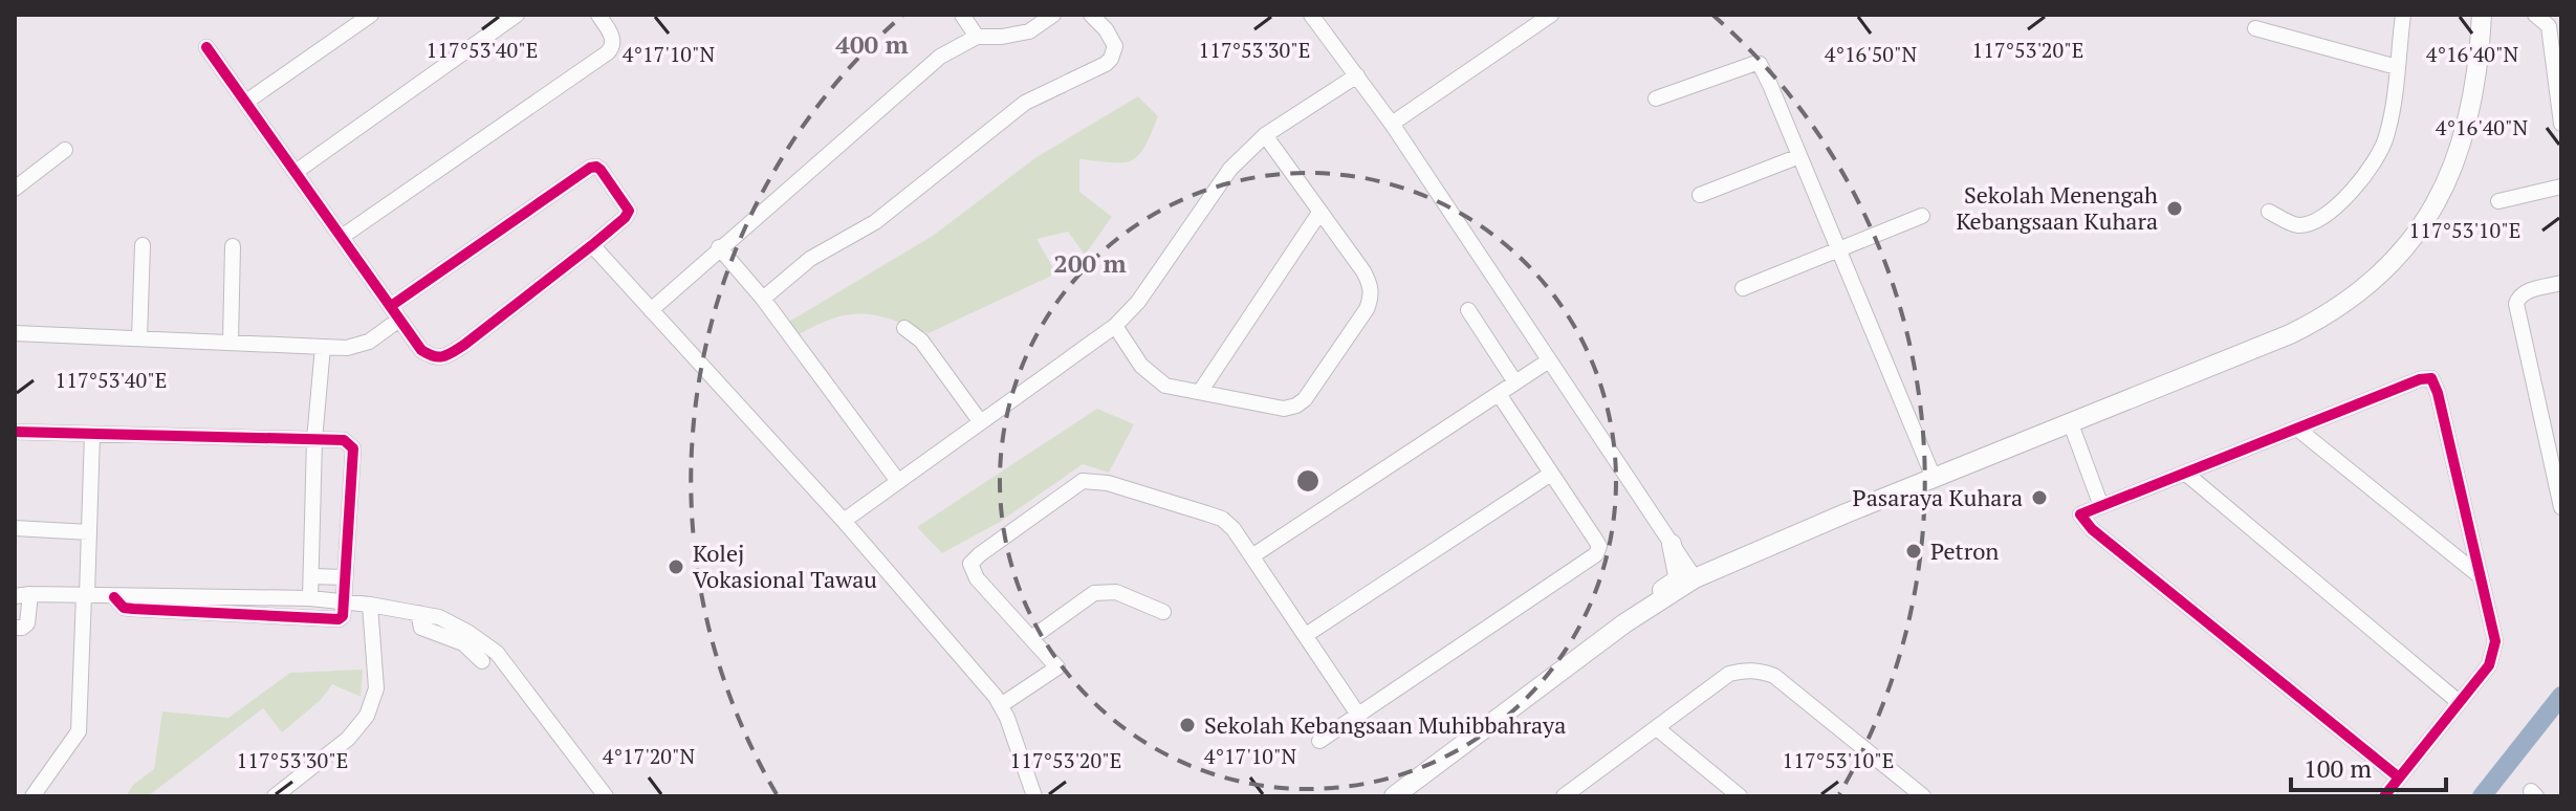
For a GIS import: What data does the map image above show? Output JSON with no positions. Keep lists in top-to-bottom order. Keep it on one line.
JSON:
{"places":["Sekolah Menengah Kebangsaan Kuhara","Pasaraya Kuhara","Petron","Kolej Vokasional Tawau","Sekolah Kebangsaan Muhibbahraya"],"scale_bar":"100 m","coordinates":["117°53'40\"E","117°53'30\"E","117°53'20\"E","4°17'10\"N","4°16'50\"N","4°16'40\"N","117°53'10\"E","4°17'20\"N"],"rings":["400 m","200 m"]}
